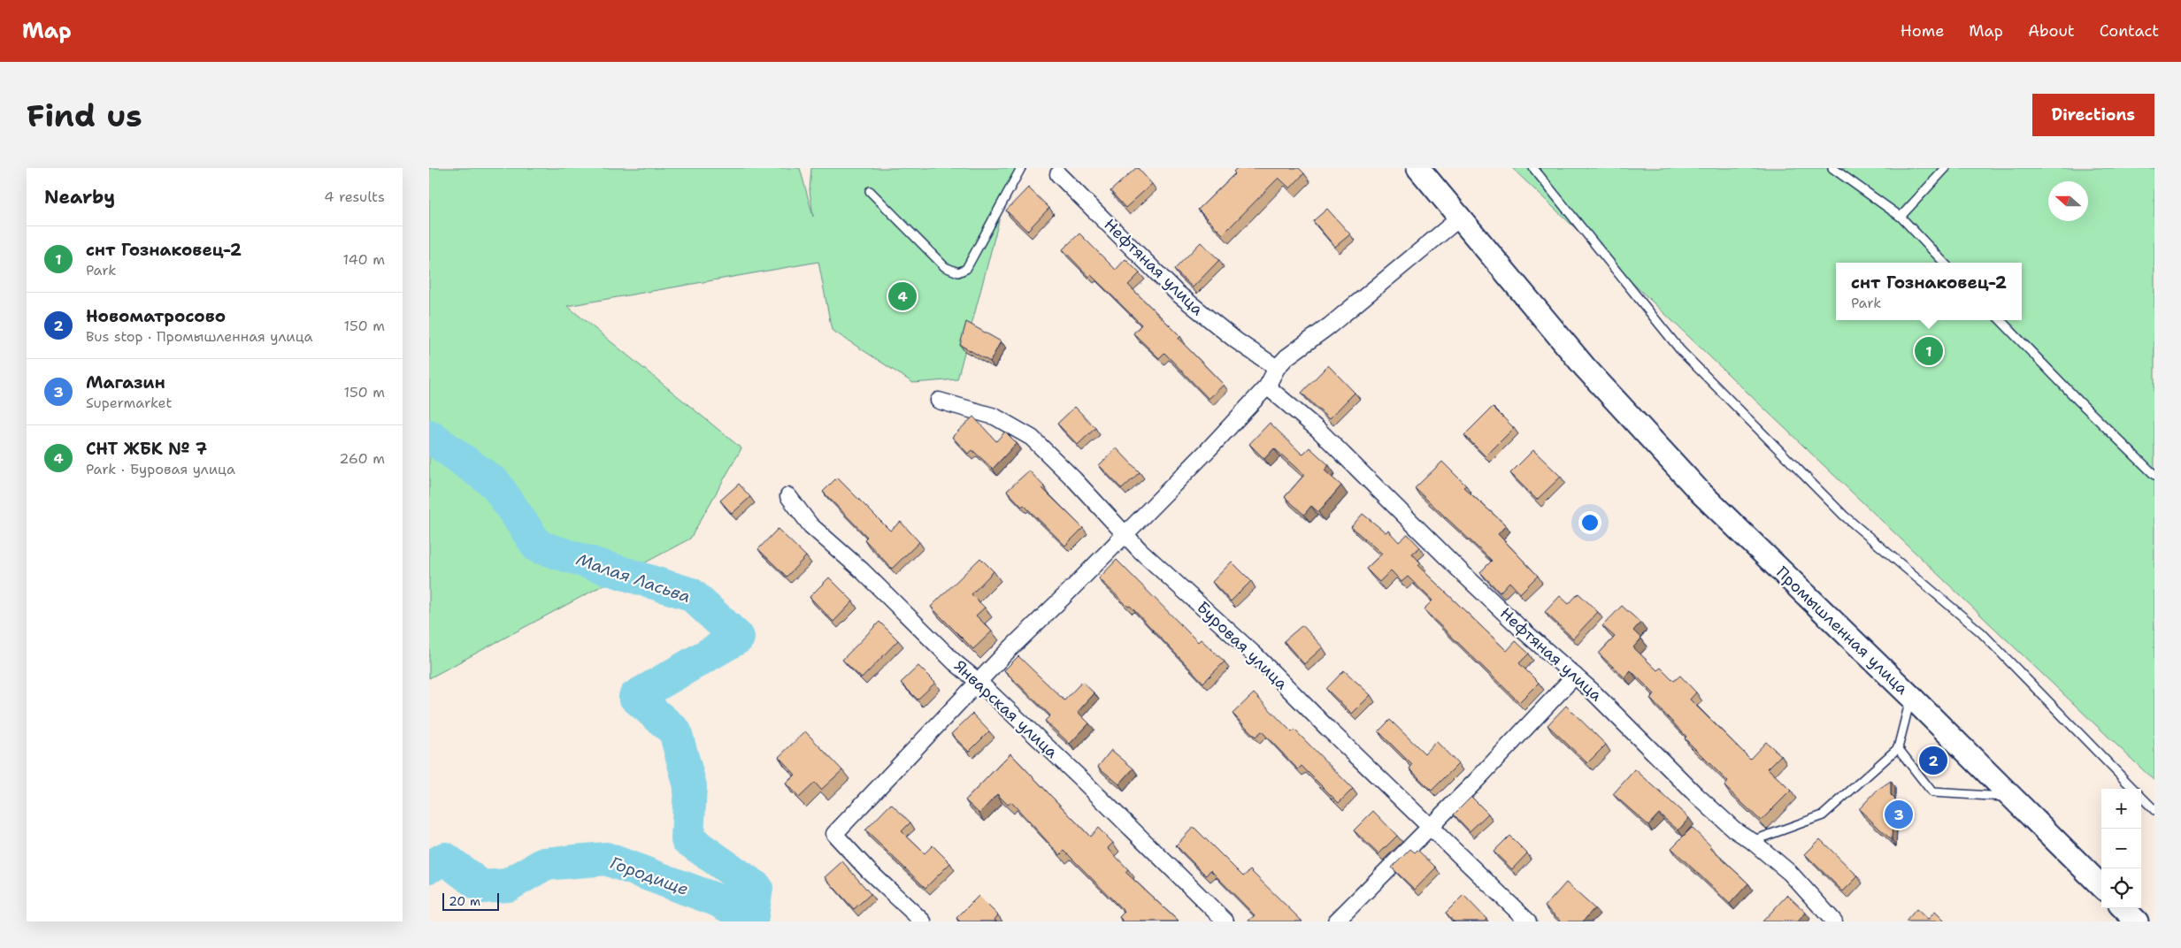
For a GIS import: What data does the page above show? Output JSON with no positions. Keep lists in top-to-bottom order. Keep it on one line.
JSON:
{"streets":{"main road":["Промышленная улица"],"street":["Нефтяная улица","Буровая улица","Январская улица"]},"water":["Малая Ласьва","Городище"],"scale_bar":"20 m","north":"left","page":{"header":"Map","nav":["Home","Map","About","Contact"],"buttons":"Directions","title":"Find us","heading":["Nearby","4 results"],"list":[{"mark":"1","name":"снт Гознаковец-2","note":"Park","value":"140 m"},{"mark":"2","name":"Новоматросово","note":"Bus stop · Промышленная улица","value":"150 m"},{"mark":"3","name":"Магазин","note":"Supermarket","value":"150 m"},{"mark":"4","name":"СНТ ЖБК № 7","note":"Park · Буровая улица","value":"260 m"}],"popup":["снт Гознаковец-2","Park"],"pins":["4","1","2","3"],"map_buttons":["+","−"],"scale":"20 m"}}
